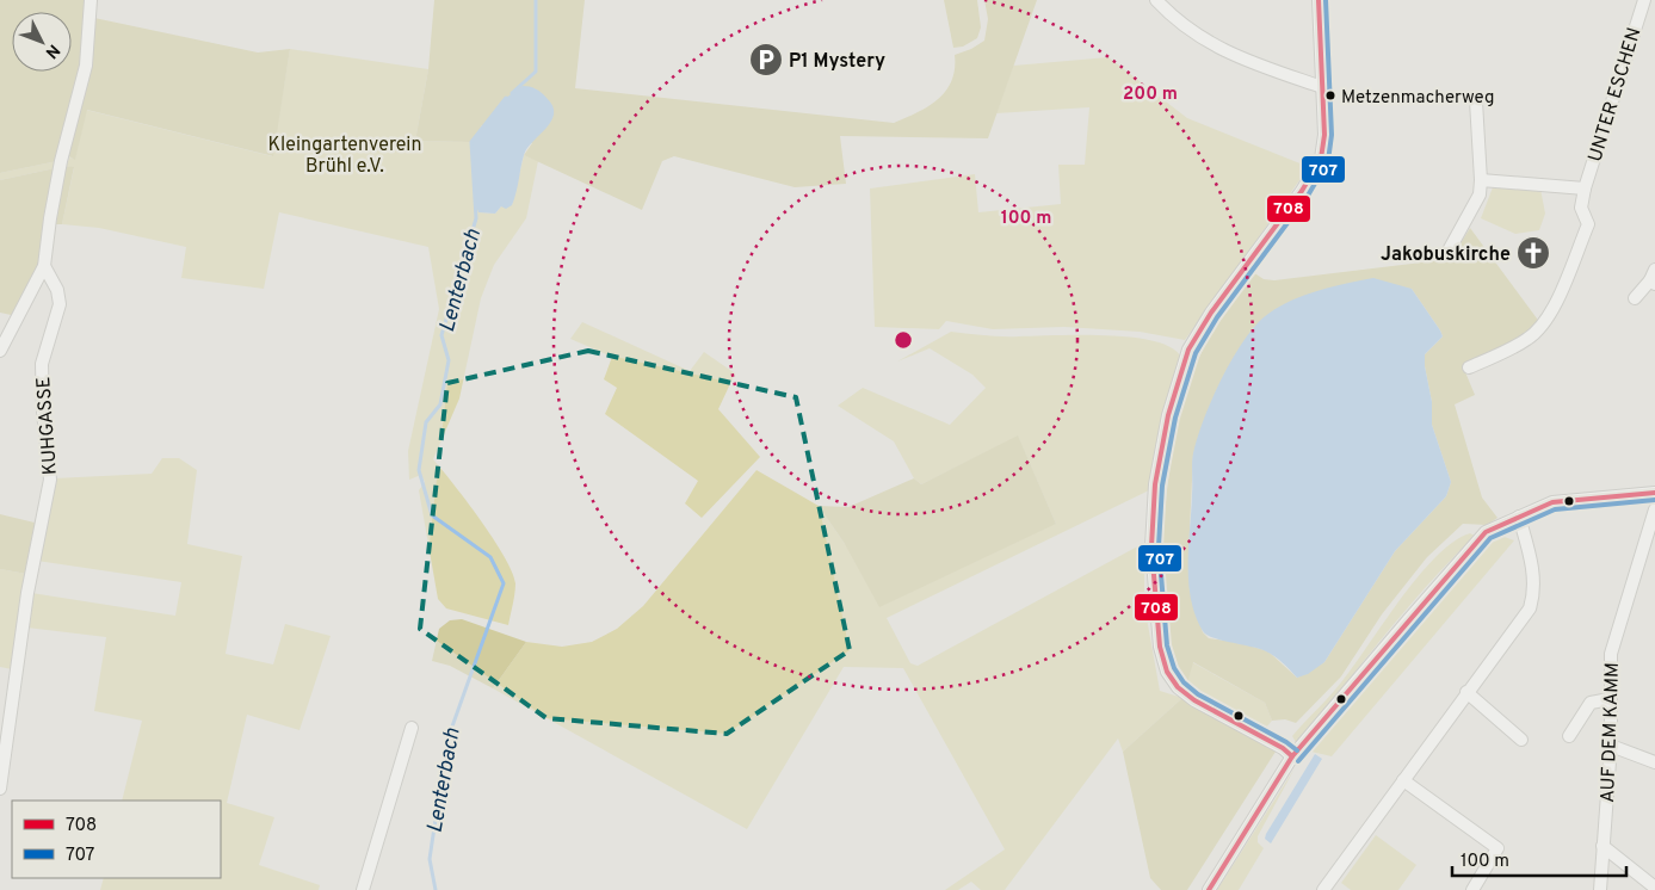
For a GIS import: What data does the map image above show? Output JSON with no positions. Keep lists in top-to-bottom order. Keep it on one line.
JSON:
{"streets":{"street":["UNTER ESCHEN","KUHGASSE","AUF DEM KAMM"]},"water":["Lenterbach"],"parks":["Kleingartenverein Brühl e.V."],"places":{"parking":["P1 Mystery"],"other":["Metzenmacherweg"],"church":["Jakobuskirche"]},"lines":["transit line 708","transit line 707"],"legend":["708","707"],"scale_bar":"100 m","north":"bottom right","rings":["200 m","100 m"]}
